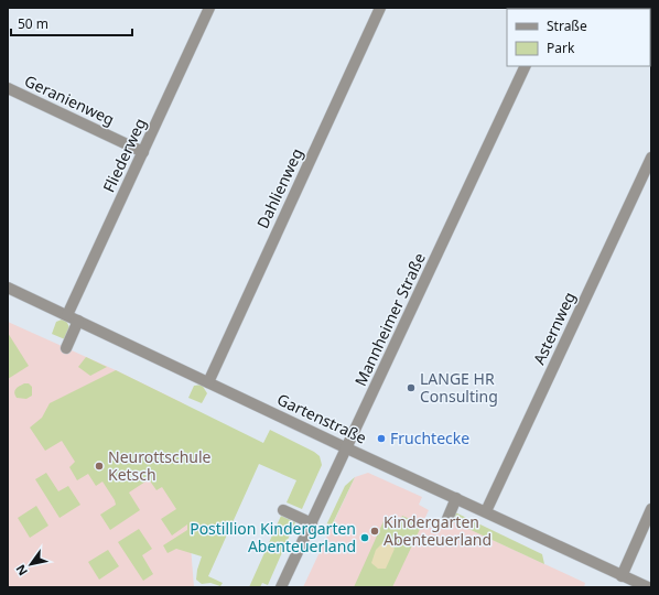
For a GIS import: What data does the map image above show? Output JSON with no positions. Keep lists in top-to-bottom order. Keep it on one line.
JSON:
{"streets":{"street":["Geranienweg","Fliederweg","Dahlienweg","Mannheimer Straße","Asternweg","Gartenstraße"]},"crossings":[["Geranienweg","Fliederweg"],["Fliederweg","Gartenstraße"],["Dahlienweg","Gartenstraße"],["Mannheimer Straße","Gartenstraße"],["Asternweg","Gartenstraße"]],"places":["LANGE HR Consulting","Fruchtecke","Neurottschule Ketsch","Kindergarten Abenteuerland","Postillion Kindergarten Abenteuerland"],"legend":["Straße","Park"],"scale_bar":"50 m","north":"bottom left"}
